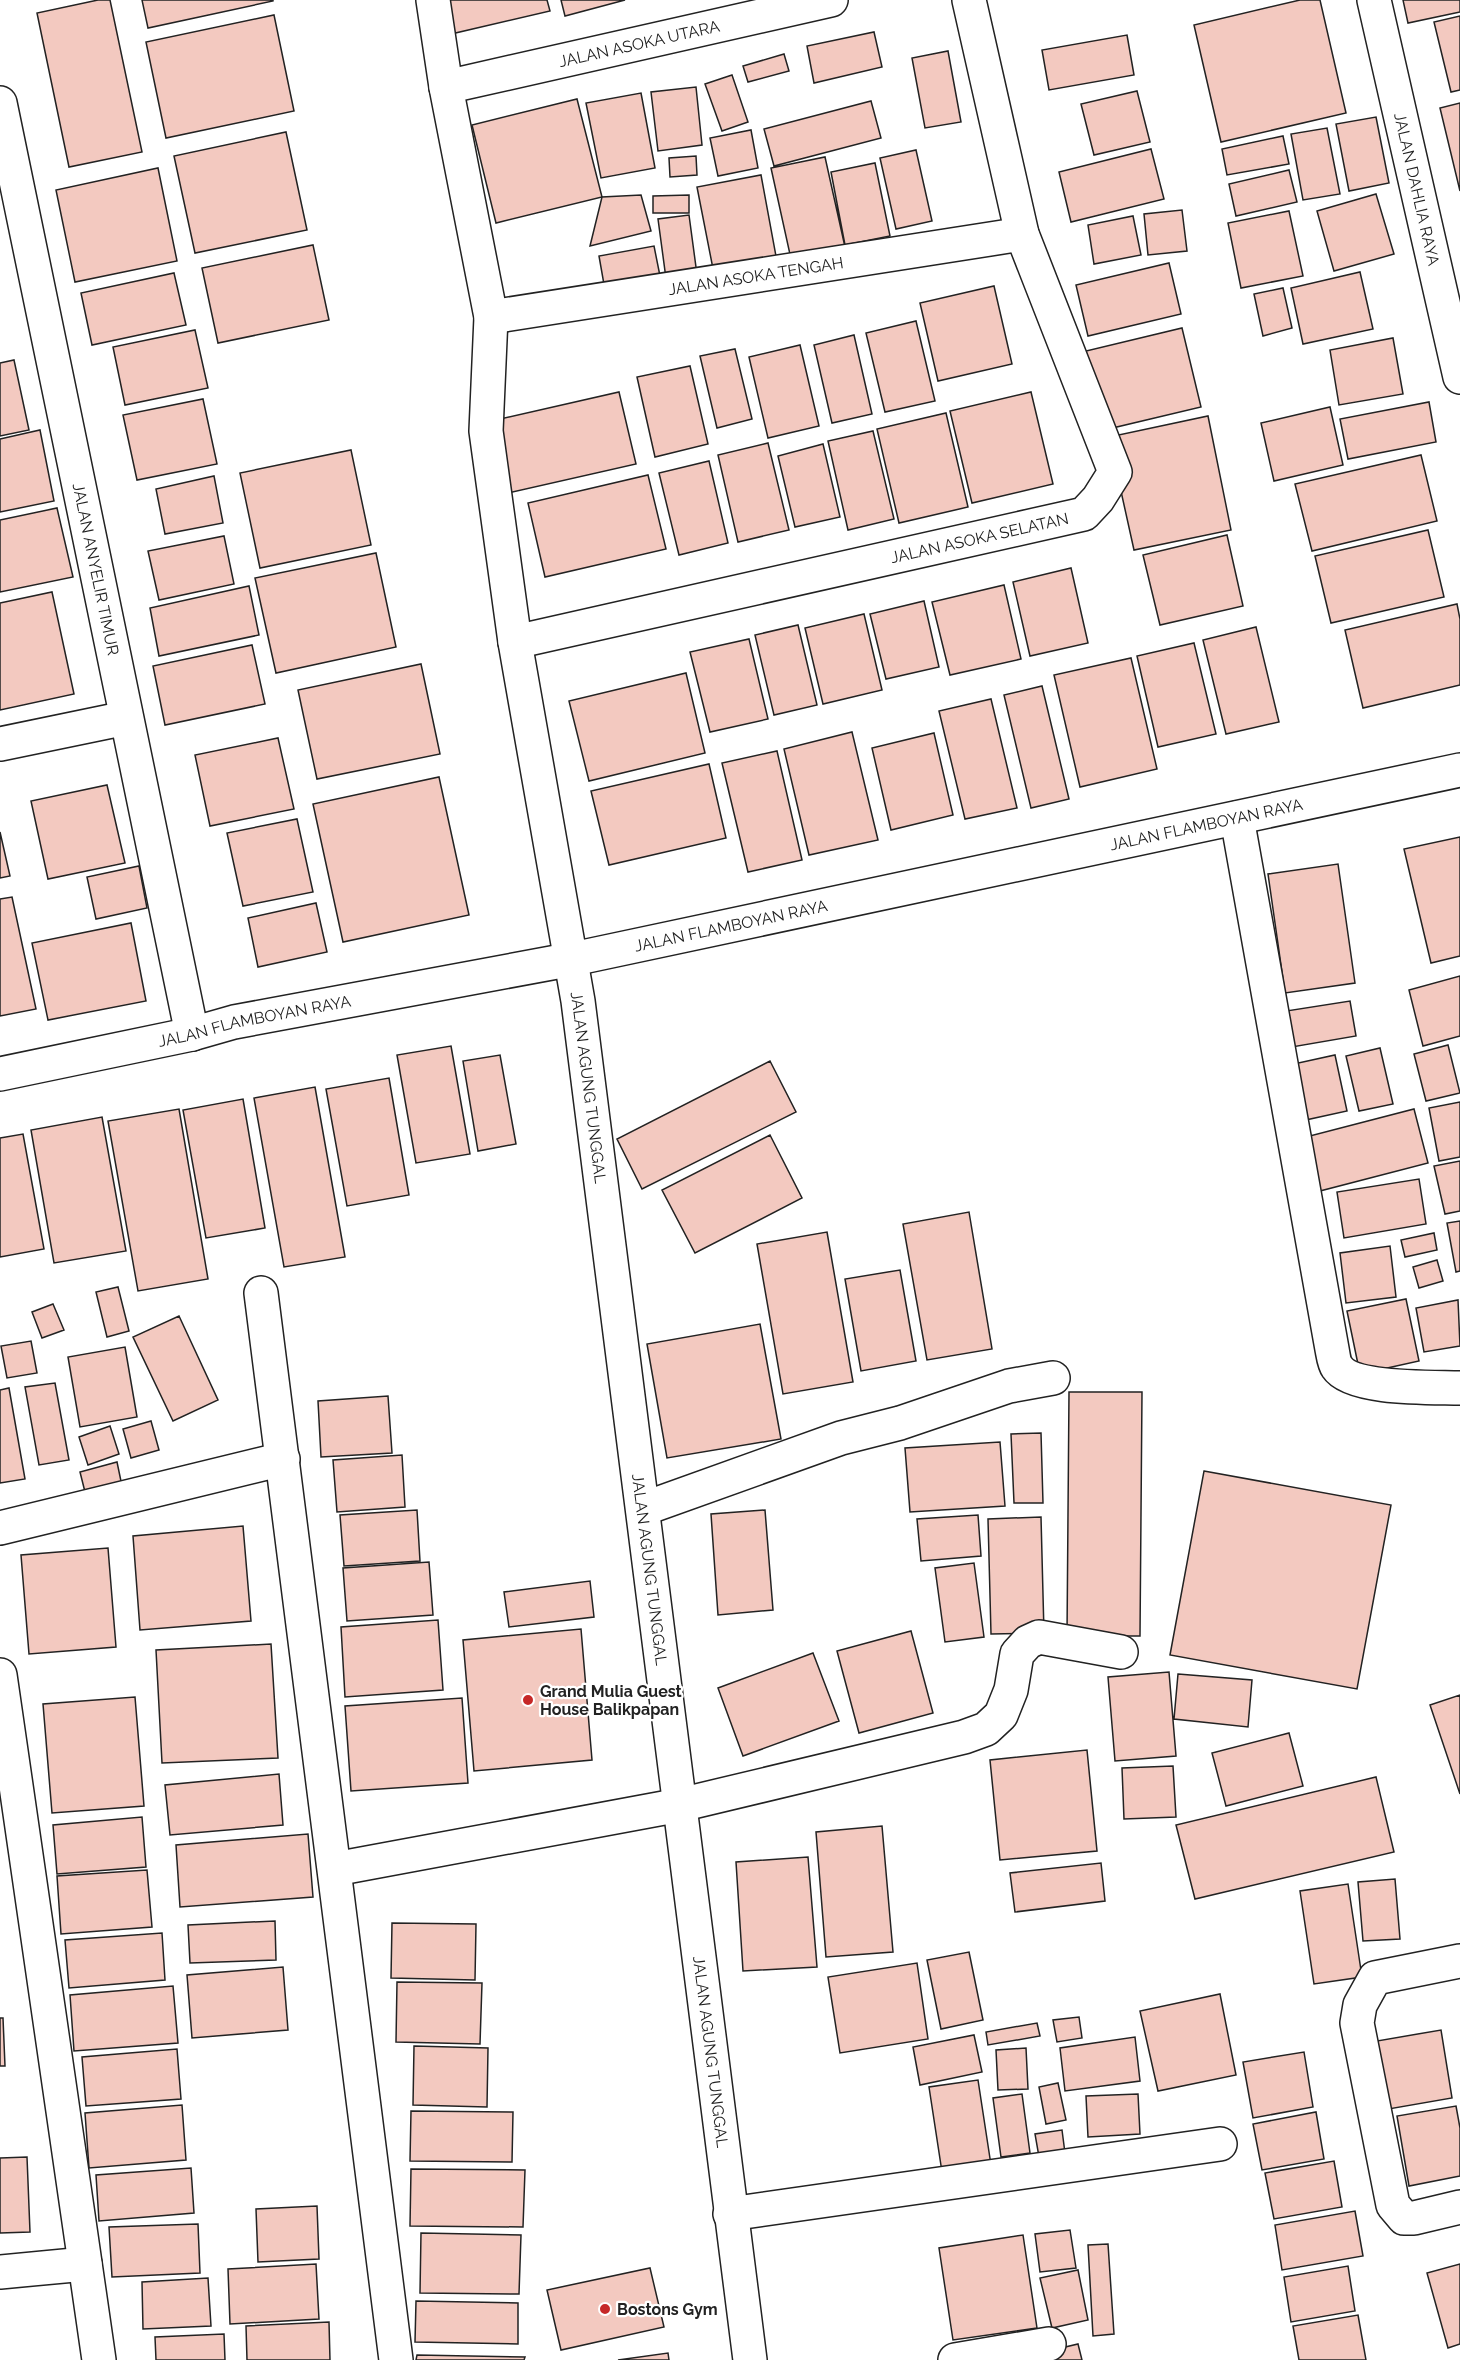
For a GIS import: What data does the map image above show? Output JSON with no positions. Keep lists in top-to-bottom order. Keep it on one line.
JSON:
{"streets":{"street":["JALAN ASOKA UTARA","JALAN DAHLIA RAYA","JALAN ASOKA TENGAH","JALAN ASOKA SELATAN","JALAN ANYELIR TIMUR","JALAN FLAMBOYAN RAYA","JALAN AGUNG TUNGGAL"]},"crossings":[["JALAN ASOKA UTARA","JALAN AGUNG TUNGGAL"],["JALAN ASOKA TENGAH","JALAN ASOKA SELATAN"],["JALAN ASOKA TENGAH","JALAN AGUNG TUNGGAL"],["JALAN ASOKA SELATAN","JALAN AGUNG TUNGGAL"],["JALAN ANYELIR TIMUR","JALAN FLAMBOYAN RAYA"],["JALAN FLAMBOYAN RAYA","JALAN AGUNG TUNGGAL"]],"places":["Grand Mulia Guest House Balikpapan","Bostons Gym"]}
